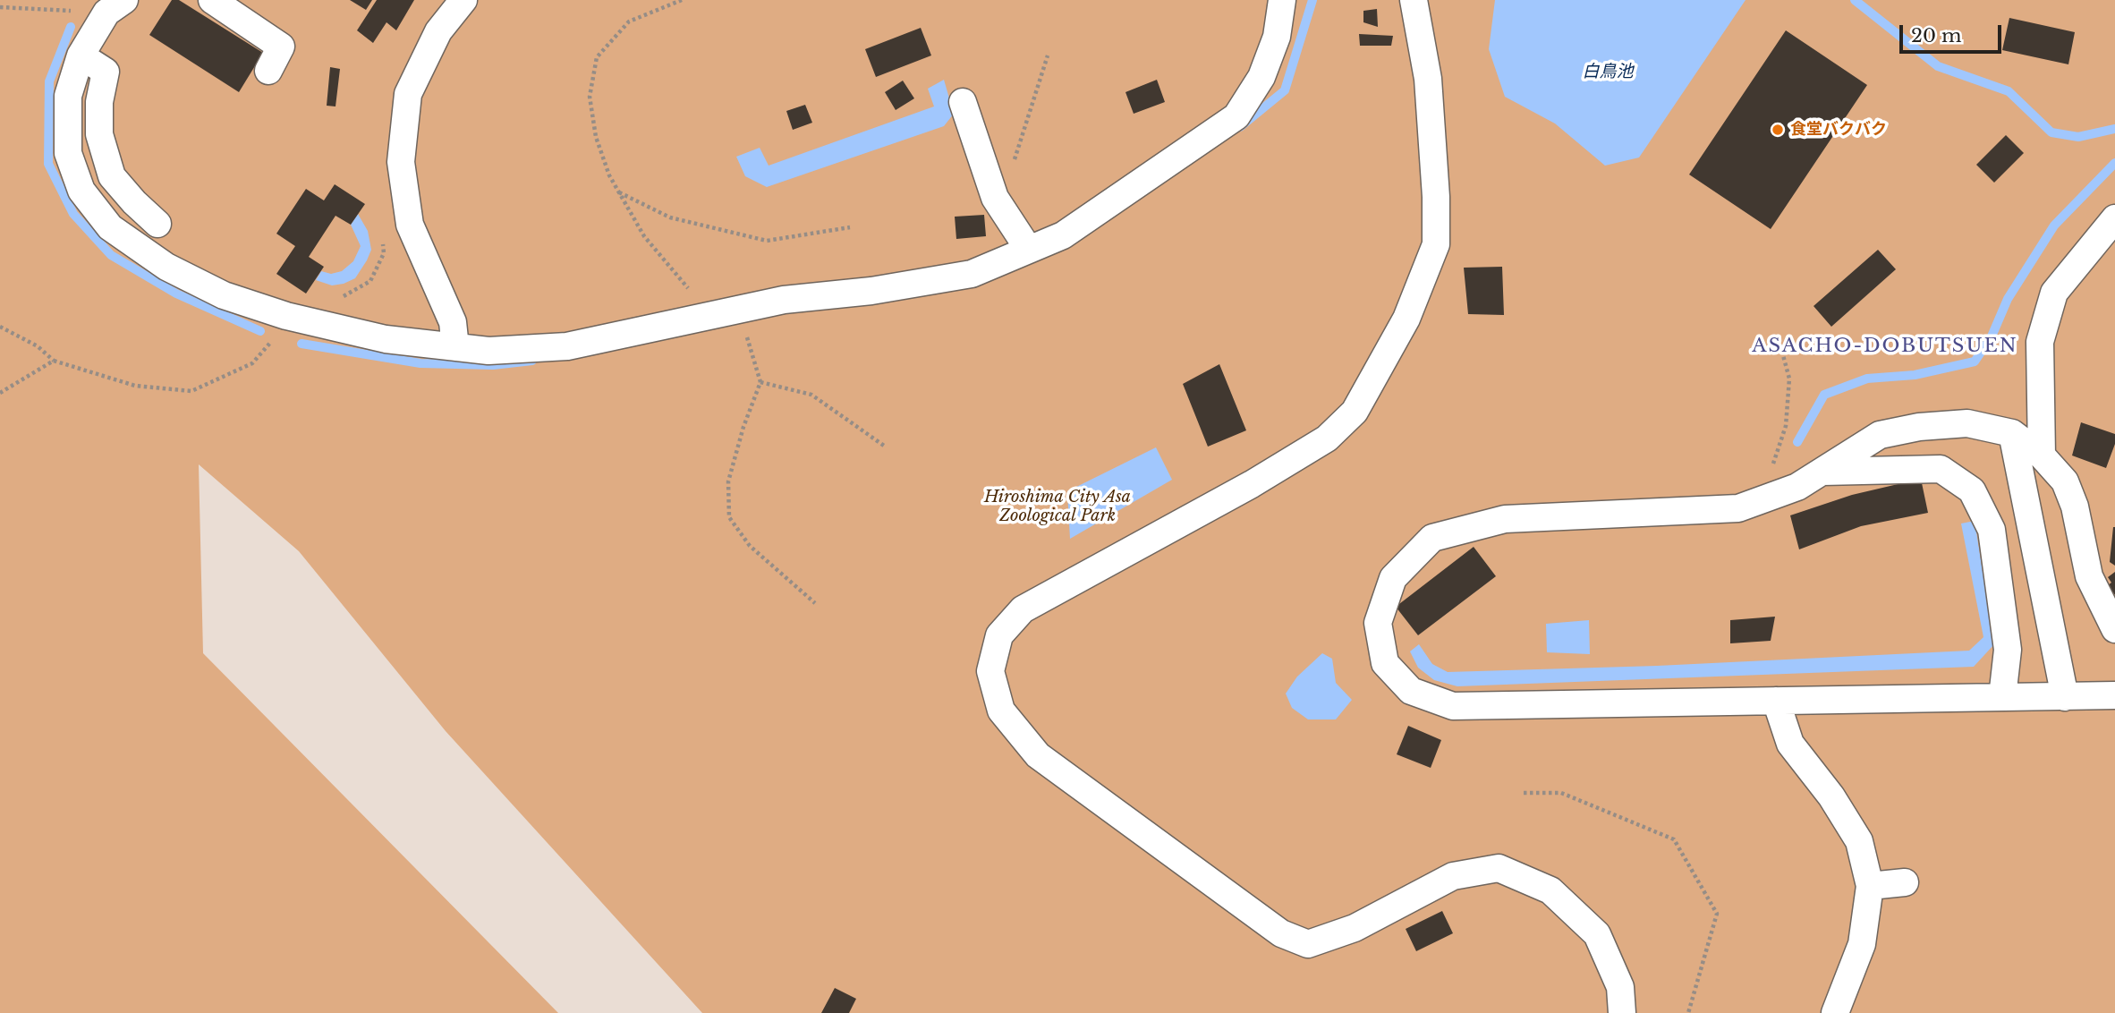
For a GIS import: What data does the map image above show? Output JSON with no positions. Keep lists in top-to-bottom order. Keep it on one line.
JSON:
{"districts":["ASACHO-DOBUTSUEN"],"water":["白鳥池"],"parks":["Hiroshima City Asa Zoological Park"],"places":["食堂バクバク"],"scale_bar":"20 m"}
